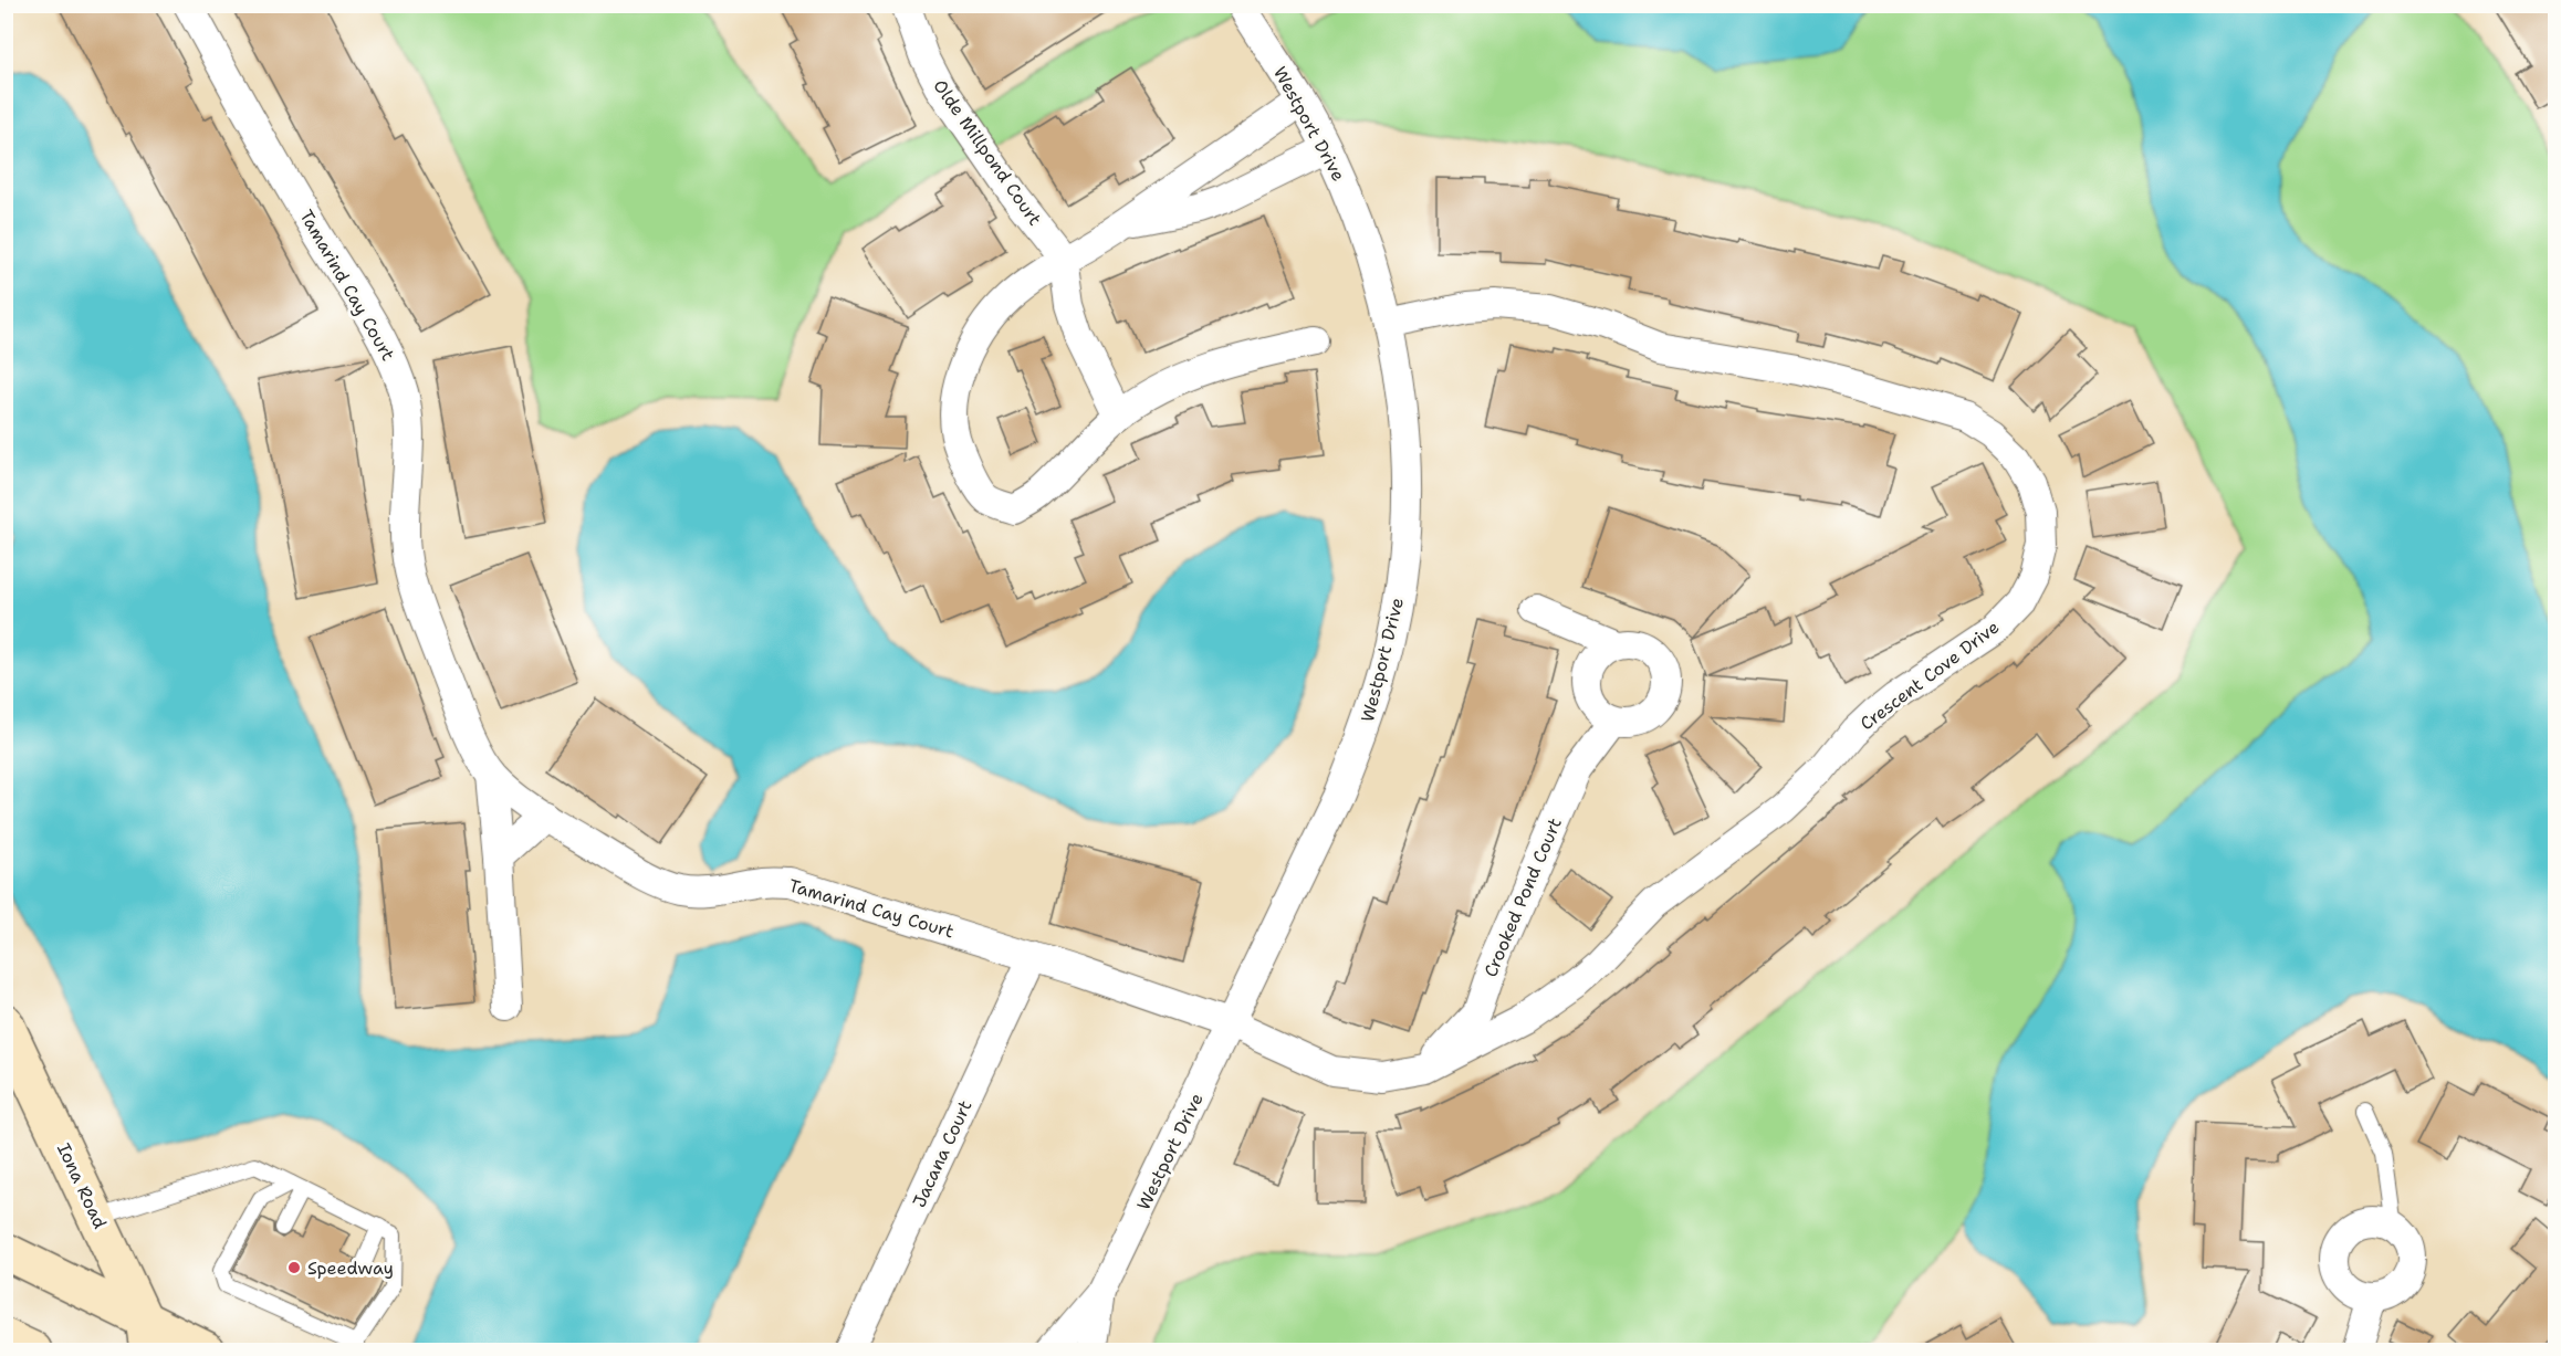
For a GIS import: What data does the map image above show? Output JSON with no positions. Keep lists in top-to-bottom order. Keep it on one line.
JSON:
{"streets":{"street":["Westport Drive","Olde Millpond Court","Tamarind Cay Court","Crescent Cove Drive","Crooked Pond Court","Jacana Court","Iona Road"]},"crossings":[["Westport Drive","Tamarind Cay Court"],["Westport Drive","Crescent Cove Drive"],["Tamarind Cay Court","Crescent Cove Drive"],["Tamarind Cay Court","Jacana Court"],["Crescent Cove Drive","Crooked Pond Court"]],"places":["Speedway"]}
